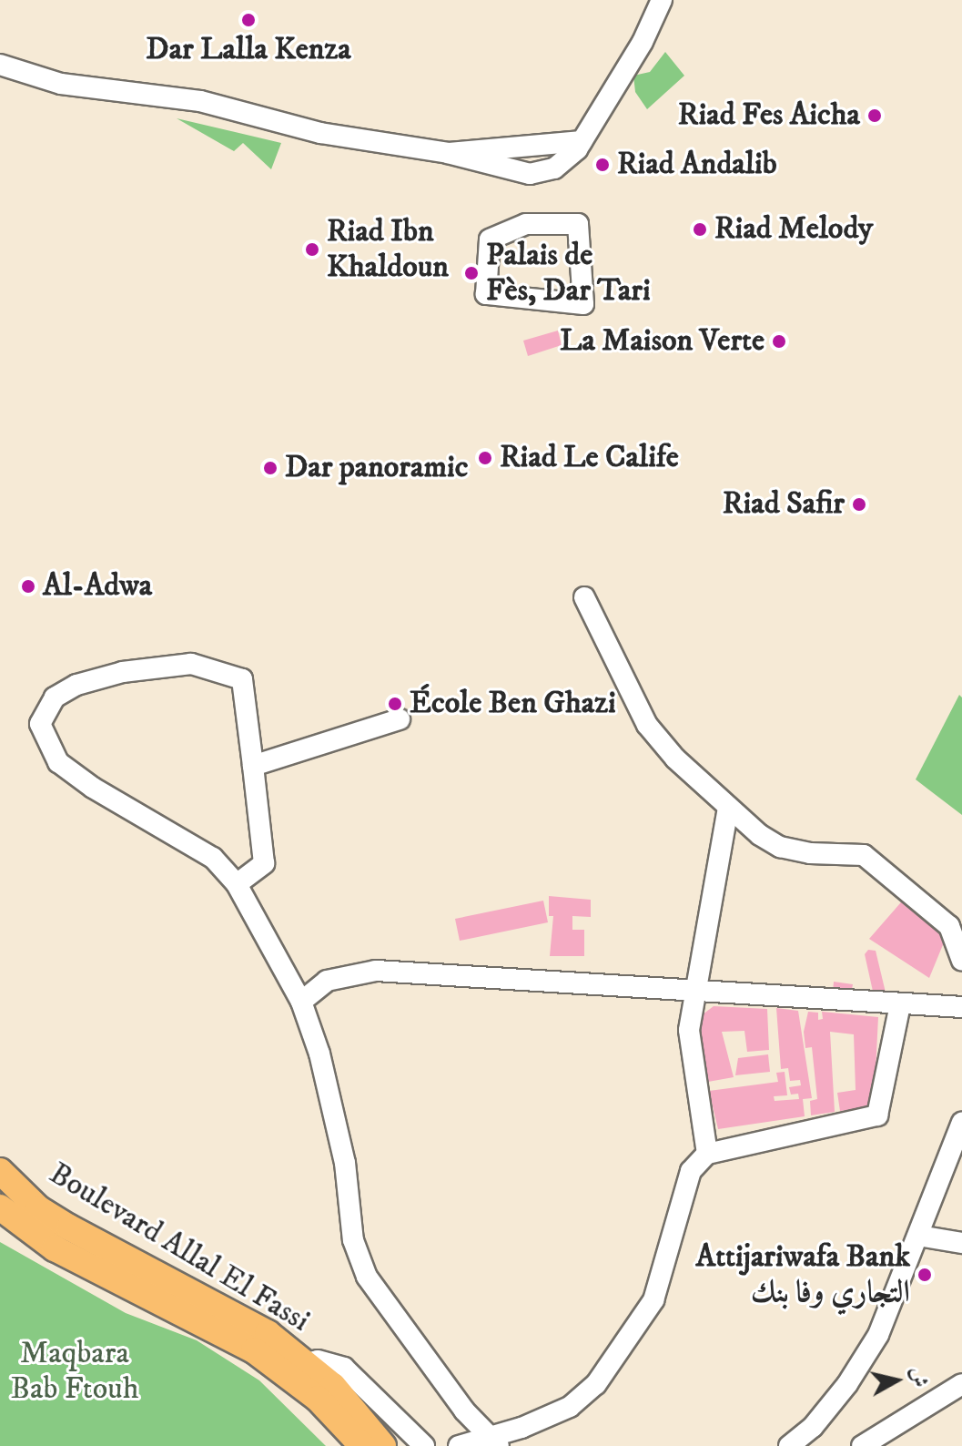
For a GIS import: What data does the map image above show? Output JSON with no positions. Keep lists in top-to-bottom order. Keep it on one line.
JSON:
{"streets":{"main road":["Boulevard Allal El Fassi"]},"parks":["Maqbara Bab Ftouh"],"places":["Dar Lalla Kenza","Riad Fes Aicha","Riad Andalib","Riad Melody","Riad Ibn Khaldoun","Palais de Fès, Dar Tari","La Maison Verte","Riad Le Calife","Dar panoramic","Riad Safir","Al-Adwa","École Ben Ghazi","Attijariwafa Bank التجاري وفا بنك"],"north":"right"}
